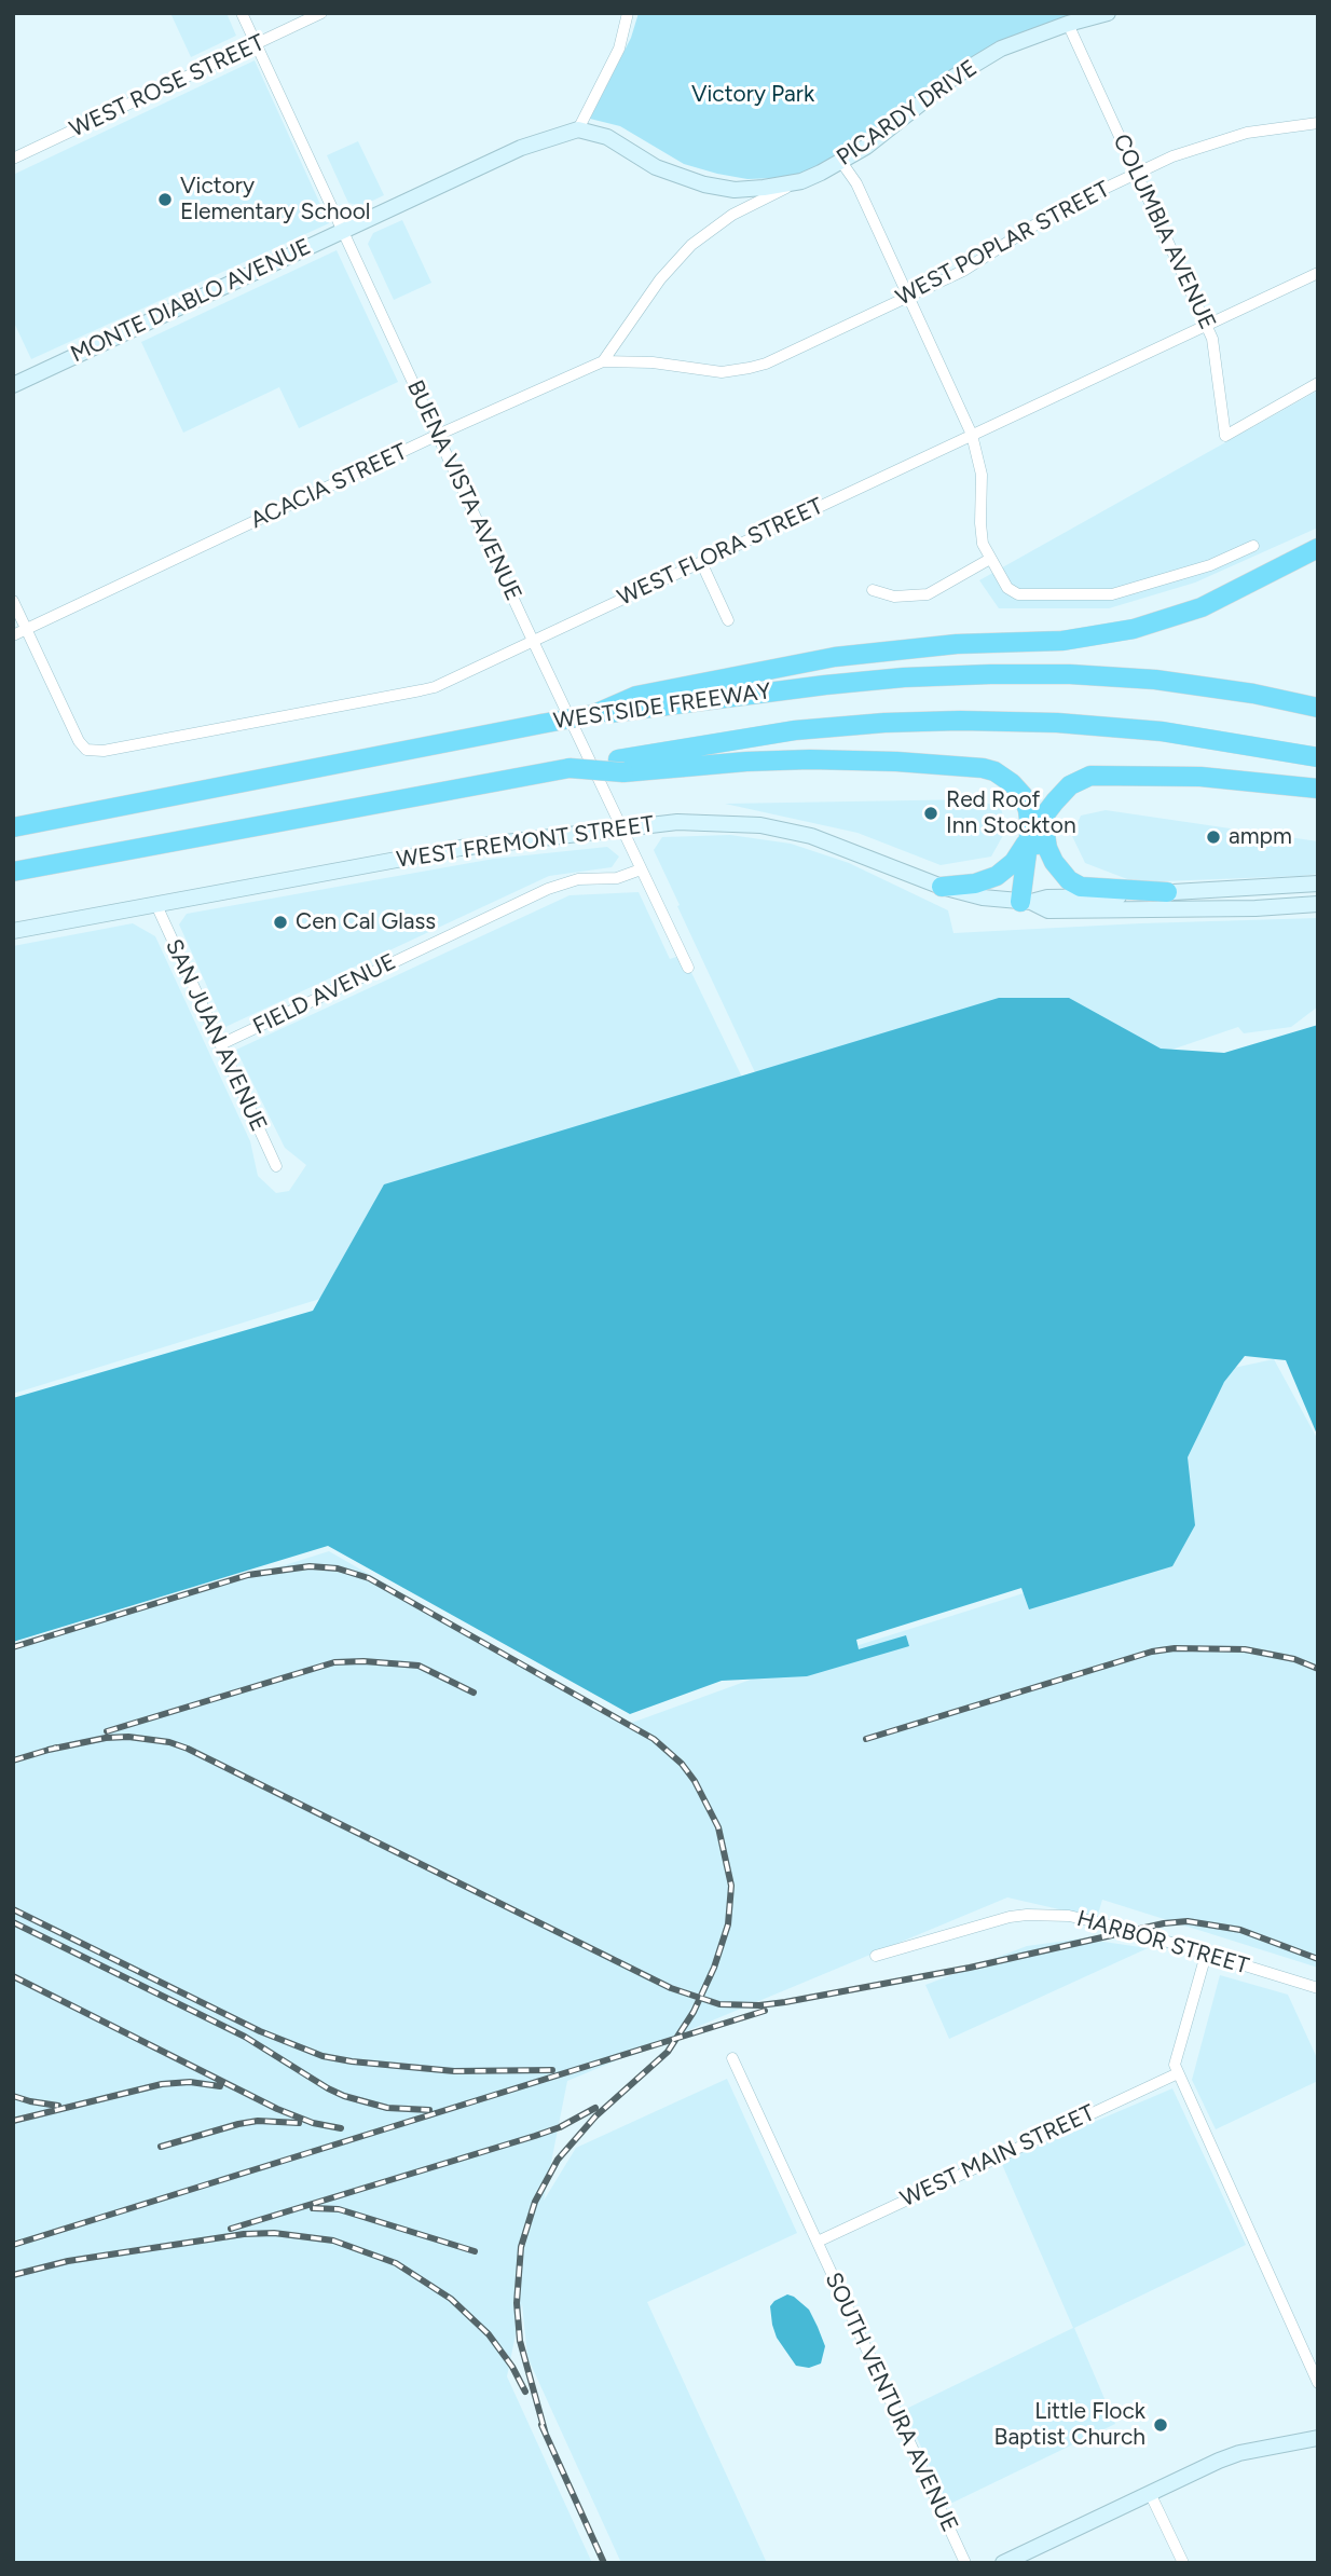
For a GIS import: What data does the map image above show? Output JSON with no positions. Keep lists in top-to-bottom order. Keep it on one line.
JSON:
{"streets":{"highway":["WESTSIDE FREEWAY"],"street":["WEST ROSE STREET","PICARDY DRIVE","COLUMBIA AVENUE","WEST POPLAR STREET","MONTE DIABLO AVENUE","ACACIA STREET","BUENA VISTA AVENUE","WEST FLORA STREET","WEST FREMONT STREET","FIELD AVENUE","SAN JUAN AVENUE","HARBOR STREET","WEST MAIN STREET","SOUTH VENTURA AVENUE"]},"crossings":[["WEST ROSE STREET","BUENA VISTA AVENUE"],["PICARDY DRIVE","COLUMBIA AVENUE"],["PICARDY DRIVE","MONTE DIABLO AVENUE"],["COLUMBIA AVENUE","WEST POPLAR STREET"],["COLUMBIA AVENUE","WEST FLORA STREET"],["WEST POPLAR STREET","ACACIA STREET"],["MONTE DIABLO AVENUE","BUENA VISTA AVENUE"],["ACACIA STREET","BUENA VISTA AVENUE"],["ACACIA STREET","WEST FLORA STREET"],["BUENA VISTA AVENUE","WEST FLORA STREET"],["BUENA VISTA AVENUE","WEST FREMONT STREET"],["BUENA VISTA AVENUE","FIELD AVENUE"],["WEST FREMONT STREET","SAN JUAN AVENUE"],["FIELD AVENUE","SAN JUAN AVENUE"],["WEST MAIN STREET","SOUTH VENTURA AVENUE"]],"parks":["Victory Park"],"places":["Victory Elementary School","Red Roof Inn Stockton","ampm","Cen Cal Glass","Little Flock Baptist Church"]}
